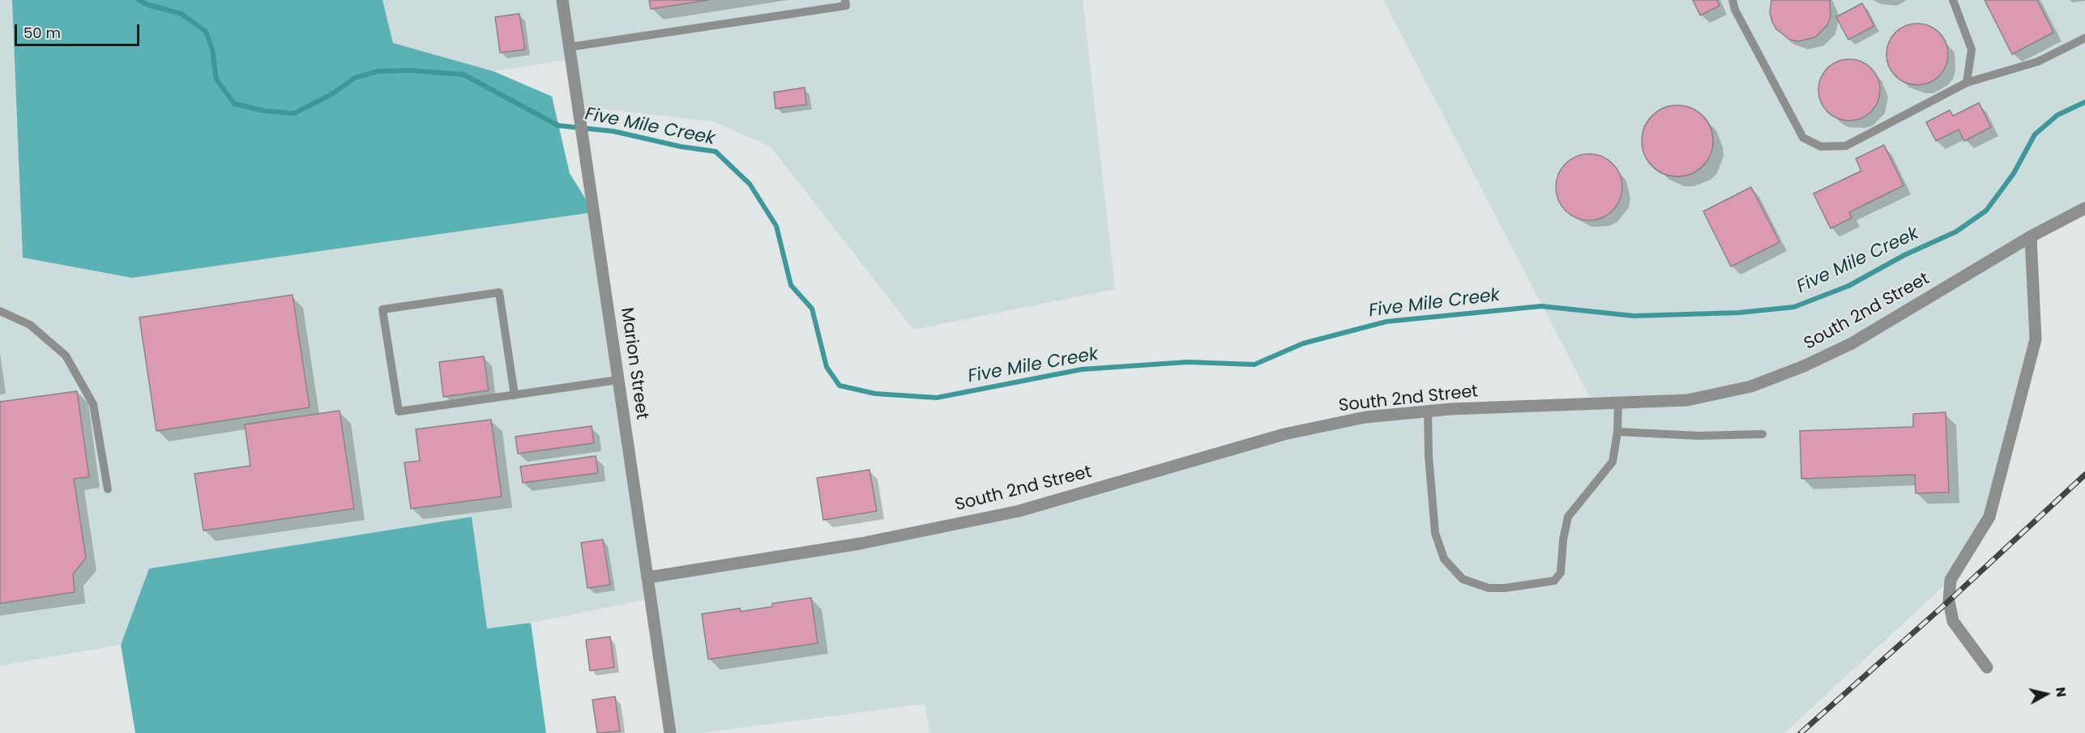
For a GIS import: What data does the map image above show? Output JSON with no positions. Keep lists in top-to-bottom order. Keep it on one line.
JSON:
{"streets":{"street":["South 2nd Street","Marion Street"]},"crossings":[["South 2nd Street","Marion Street"]],"water":["Five Mile Creek"],"scale_bar":"50 m","north":"right"}
